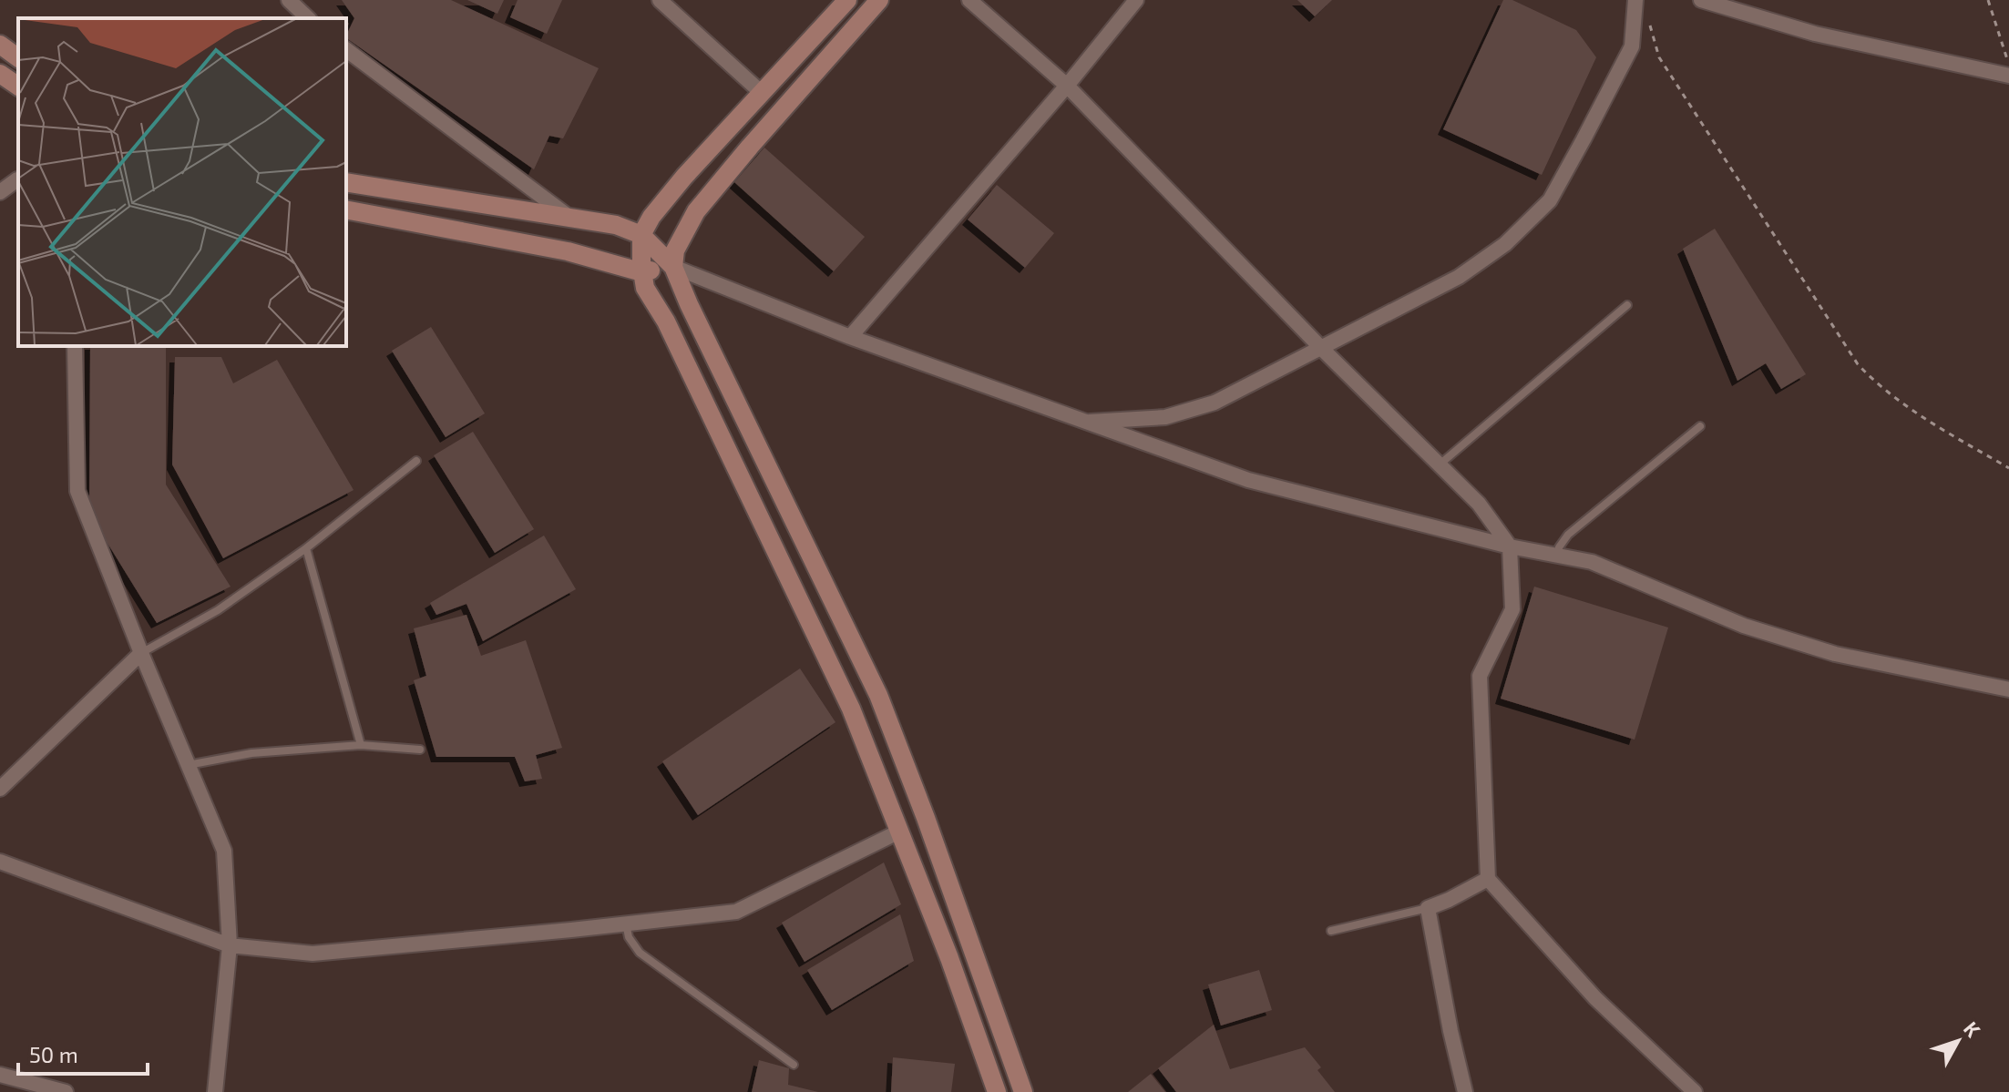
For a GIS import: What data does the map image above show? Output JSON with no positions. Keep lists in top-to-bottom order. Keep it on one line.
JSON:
{"scale_bar":"50 m","north":"top right"}
